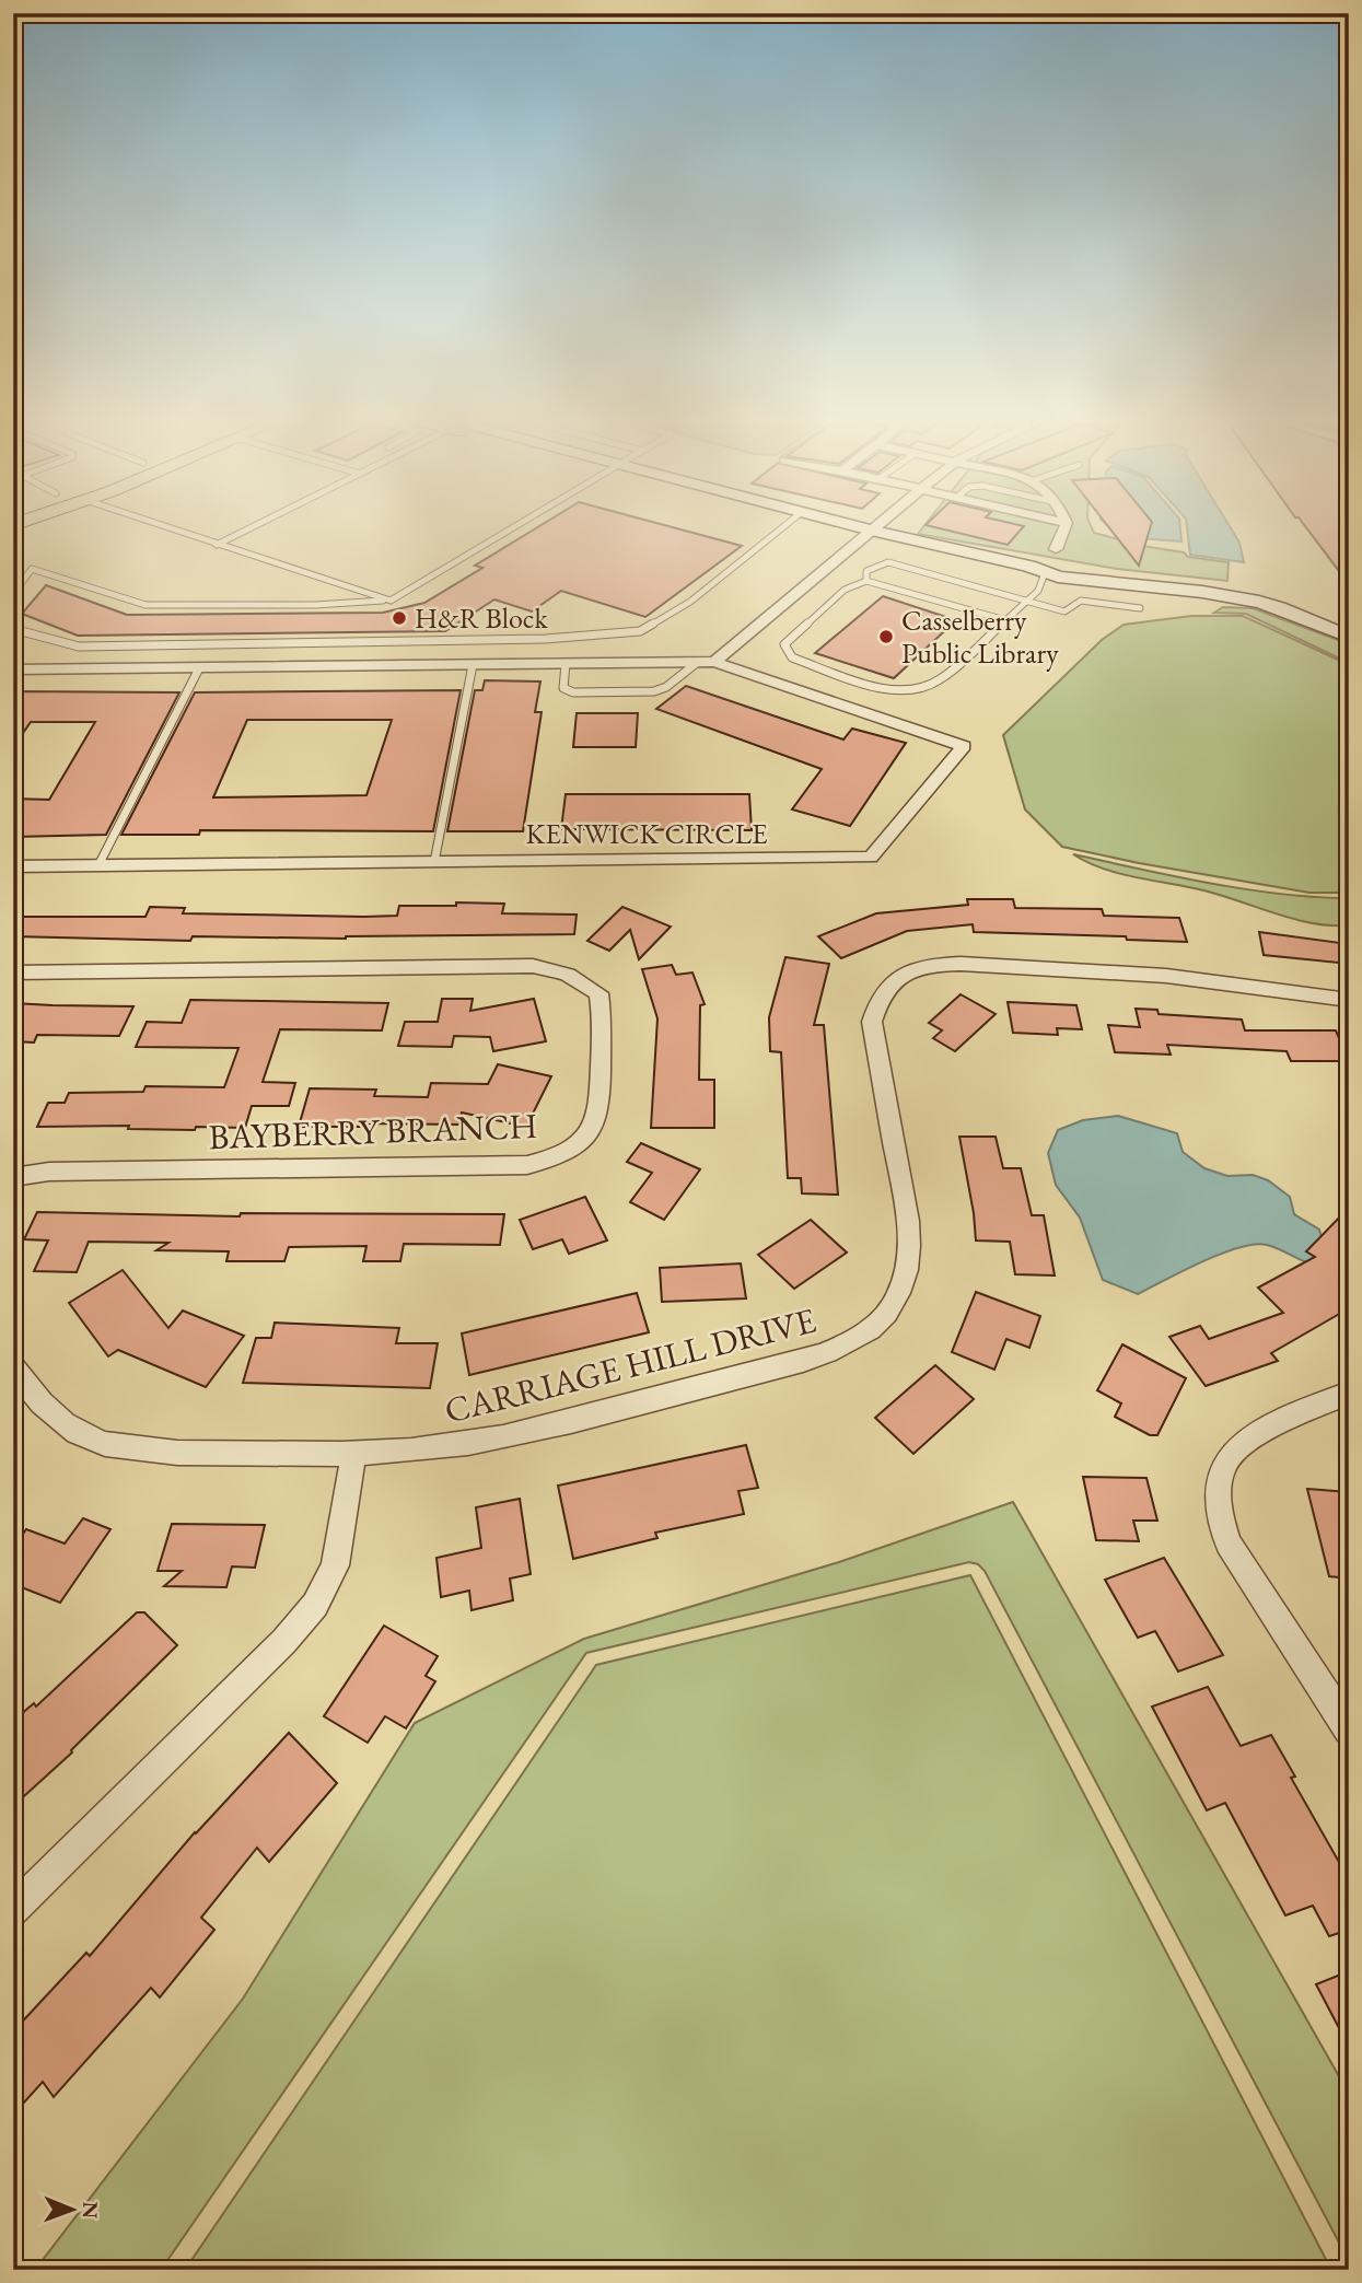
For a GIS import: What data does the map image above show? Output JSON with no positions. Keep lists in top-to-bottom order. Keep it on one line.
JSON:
{"streets":{"street":["KENWICK CIRCLE","BAYBERRY BRANCH","CARRIAGE HILL DRIVE"]},"places":["H&R Block","Casselberry Public Library"],"north":"right"}
